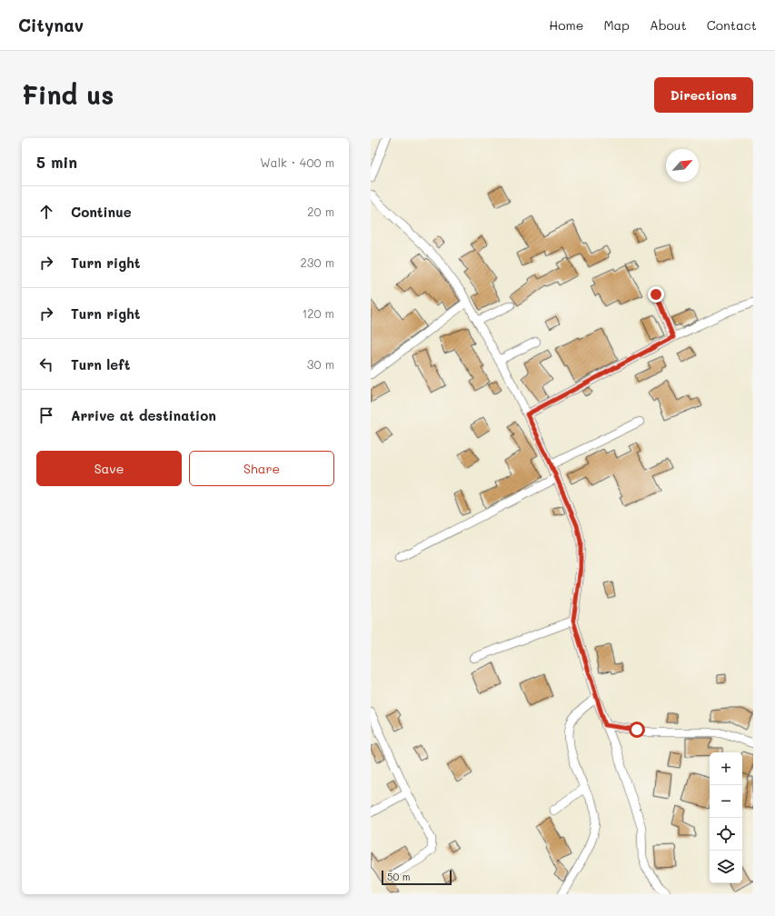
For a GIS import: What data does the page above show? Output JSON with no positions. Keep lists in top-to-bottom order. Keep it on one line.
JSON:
{"scale_bar":"50 m","north":"top right","page":{"header":"Citynav","nav":["Home","Map","About","Contact"],"buttons":["Directions",["Save","Share"]],"title":"Find us","heading":["5 min","Walk · 400 m"],"list":[["Continue","20 m"],["Turn right","230 m"],["Turn right","120 m"],["Turn left","30 m"],"Arrive at destination"],"map_buttons":["+","−"],"scale":"50 m"}}
